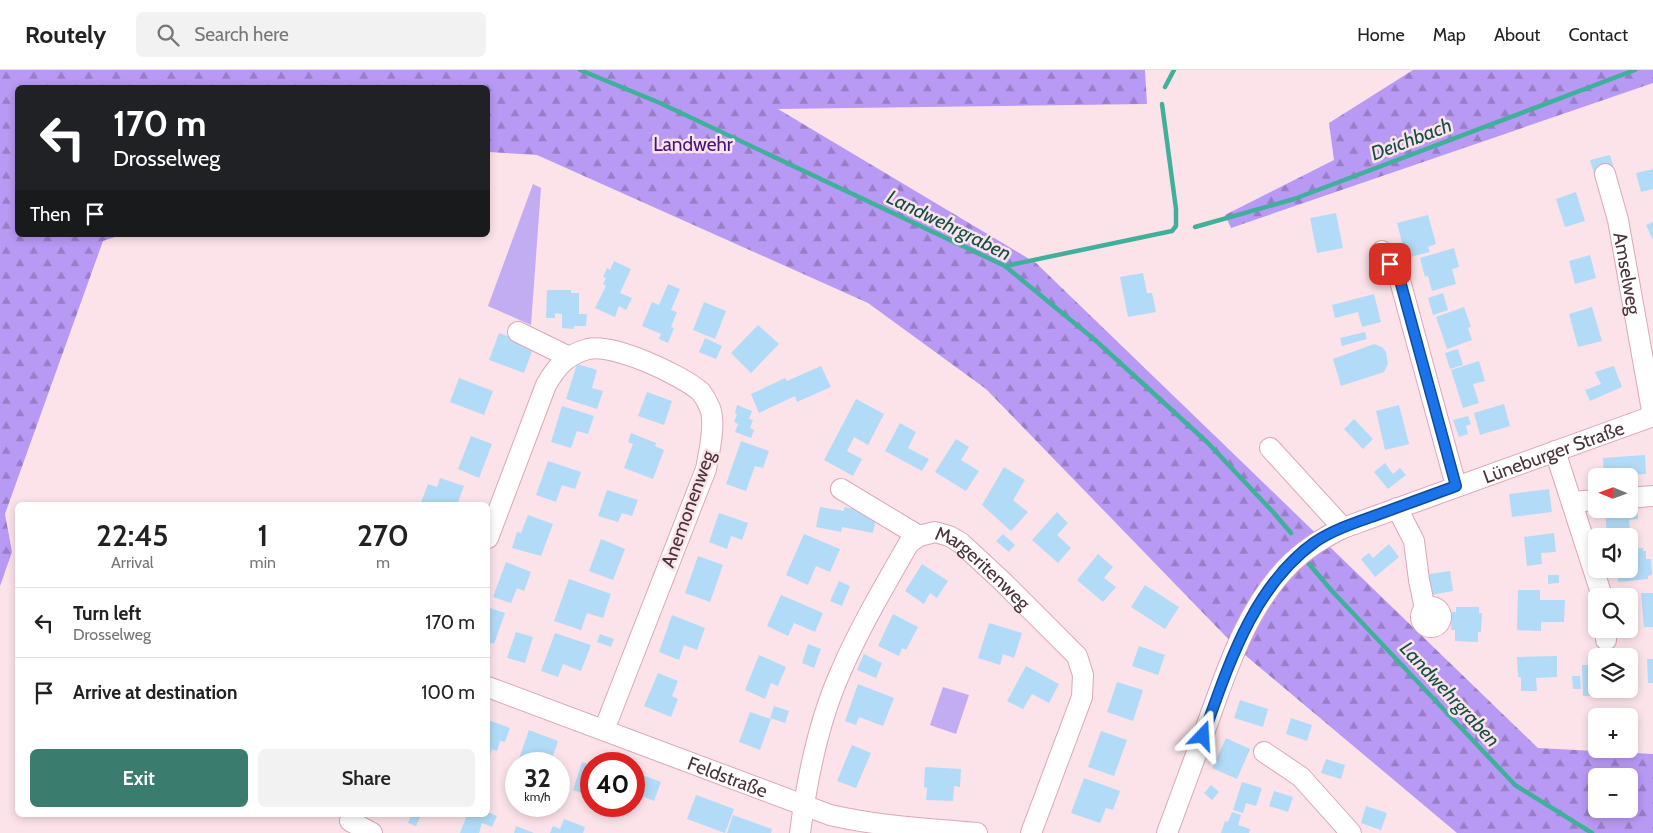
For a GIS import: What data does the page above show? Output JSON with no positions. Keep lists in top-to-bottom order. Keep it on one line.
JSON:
{"streets":{"street":["Amselweg","Lüneburger Straße","Anemonenweg","Margeritenweg","Feldstraße"]},"crossings":[["Amselweg","Lüneburger Straße"],["Anemonenweg","Feldstraße"],["Margeritenweg","Feldstraße"]],"water":["Deichbach","Landwehrgraben"],"parks":["Landwehr"],"north":"left","page":{"header":"Routely","search":"Search here","nav":["Home","Map","About","Contact"],"turn":["170 m","Drosselweg"],"then":"Then","map_buttons":["+","−"],"eta":["22:45","Arrival","1","min","270","m"],"list":[{"name":"Turn left","note":"Drosselweg","value":"170 m"},{"name":"Arrive at destination","value":"100 m"}],"buttons":["Exit","Share"],"speed":"32 km/h","limit":"40"}}
